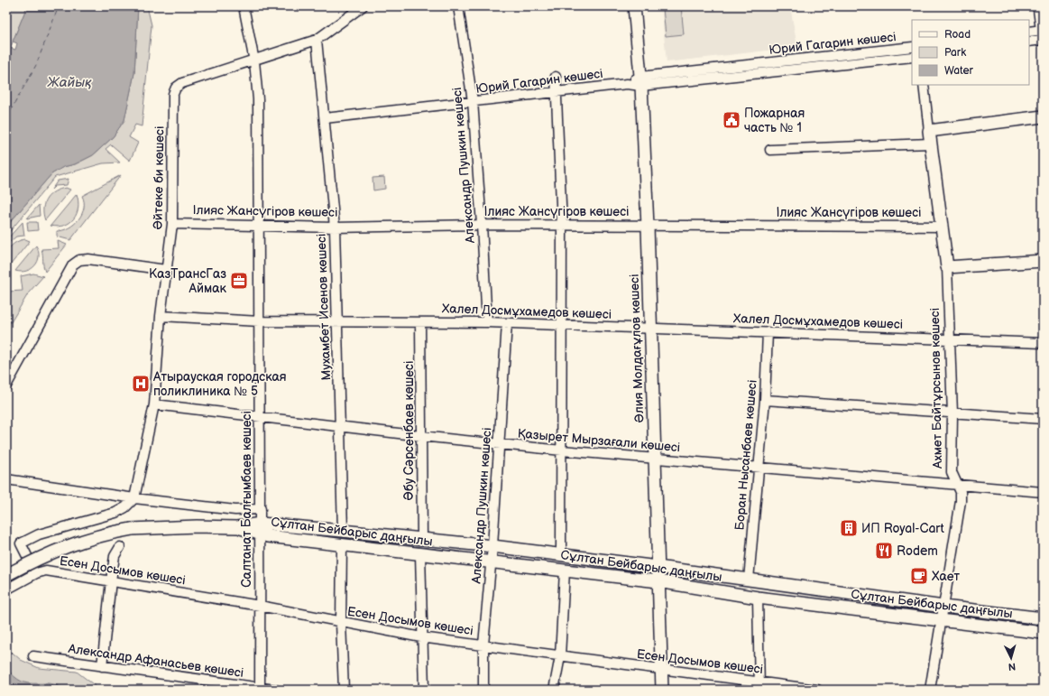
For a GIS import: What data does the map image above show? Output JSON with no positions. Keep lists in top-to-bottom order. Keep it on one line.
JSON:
{"streets":{"main road":["Әлия Молдағұлов көшесі","Ахмет Байтұрсынов көшесі","Сұлтан Бейбарыс даңғылы"],"street":["Юрий Гагарин көшесі","Александр Пушкин көшесі","Әйтеке би көшесі","Ілияс Жансүгіров көшесі","Мухамбет Исенов көшесі","Халел Досмұхамедов көшесі","Әбу Сәрсенбаев көшесі","Қазырет Мырзағали көшесі","Боран Нысанбаев көшесі","Салтанат Балғымбаев көшесі","Есен Досымов көшесі","Александр Афанасьев көшесі"]},"crossings":[["Юрий Гагарин көшесі","Александр Пушкин көшесі"],["Юрий Гагарин көшесі","Мухамбет Исенов көшесі"],["Юрий Гагарин көшесі","Әлия Молдағұлов көшесі"],["Александр Пушкин көшесі","Ілияс Жансүгіров көшесі"],["Александр Пушкин көшесі","Халел Досмұхамедов көшесі"],["Александр Пушкин көшесі","Қазырет Мырзағали көшесі"],["Александр Пушкин көшесі","Сұлтан Бейбарыс даңғылы"],["Александр Пушкин көшесі","Есен Досымов көшесі"],["Әйтеке би көшесі","Ілияс Жансүгіров көшесі"],["Әйтеке би көшесі","Халел Досмұхамедов көшесі"],["Әйтеке би көшесі","Қазырет Мырзағали көшесі"],["Әйтеке би көшесі","Салтанат Балғымбаев көшесі"],["Әйтеке би көшесі","Сұлтан Бейбарыс даңғылы"],["Ілияс Жансүгіров көшесі","Мухамбет Исенов көшесі"],["Ілияс Жансүгіров көшесі","Әлия Молдағұлов көшесі"],["Ілияс Жансүгіров көшесі","Ахмет Байтұрсынов көшесі"],["Ілияс Жансүгіров көшесі","Салтанат Балғымбаев көшесі"],["Мухамбет Исенов көшесі","Халел Досмұхамедов көшесі"],["Мухамбет Исенов көшесі","Қазырет Мырзағали көшесі"],["Мухамбет Исенов көшесі","Сұлтан Бейбарыс даңғылы"],["Халел Досмұхамедов көшесі","Әлия Молдағұлов көшесі"],["Халел Досмұхамедов көшесі","Ахмет Байтұрсынов көшесі"],["Халел Досмұхамедов көшесі","Әбу Сәрсенбаев көшесі"],["Халел Досмұхамедов көшесі","Боран Нысанбаев көшесі"],["Халел Досмұхамедов көшесі","Салтанат Балғымбаев көшесі"],["Әлия Молдағұлов көшесі","Қазырет Мырзағали көшесі"],["Әлия Молдағұлов көшесі","Сұлтан Бейбарыс даңғылы"],["Әлия Молдағұлов көшесі","Есен Досымов көшесі"],["Ахмет Байтұрсынов көшесі","Қазырет Мырзағали көшесі"],["Ахмет Байтұрсынов көшесі","Сұлтан Бейбарыс даңғылы"],["Әбу Сәрсенбаев көшесі","Қазырет Мырзағали көшесі"],["Әбу Сәрсенбаев көшесі","Сұлтан Бейбарыс даңғылы"],["Қазырет Мырзағали көшесі","Боран Нысанбаев көшесі"],["Қазырет Мырзағали көшесі","Салтанат Балғымбаев көшесі"],["Боран Нысанбаев көшесі","Сұлтан Бейбарыс даңғылы"],["Салтанат Балғымбаев көшесі","Сұлтан Бейбарыс даңғылы"],["Салтанат Балғымбаев көшесі","Есен Досымов көшесі"],["Салтанат Балғымбаев көшесі","Александр Афанасьев көшесі"]],"water":["Жайық"],"places":{"public building":["Пожарная часть № 1"],"office":["КазТрансГаз Аймак"],"hospital":["Атырауская городская поликлиника № 5"],"building":["ИП Royal-Cart"],"restaurant":["Rodem"],"cafe":["Хает"]},"legend":["Road","Park","Water"],"north":"bottom"}
